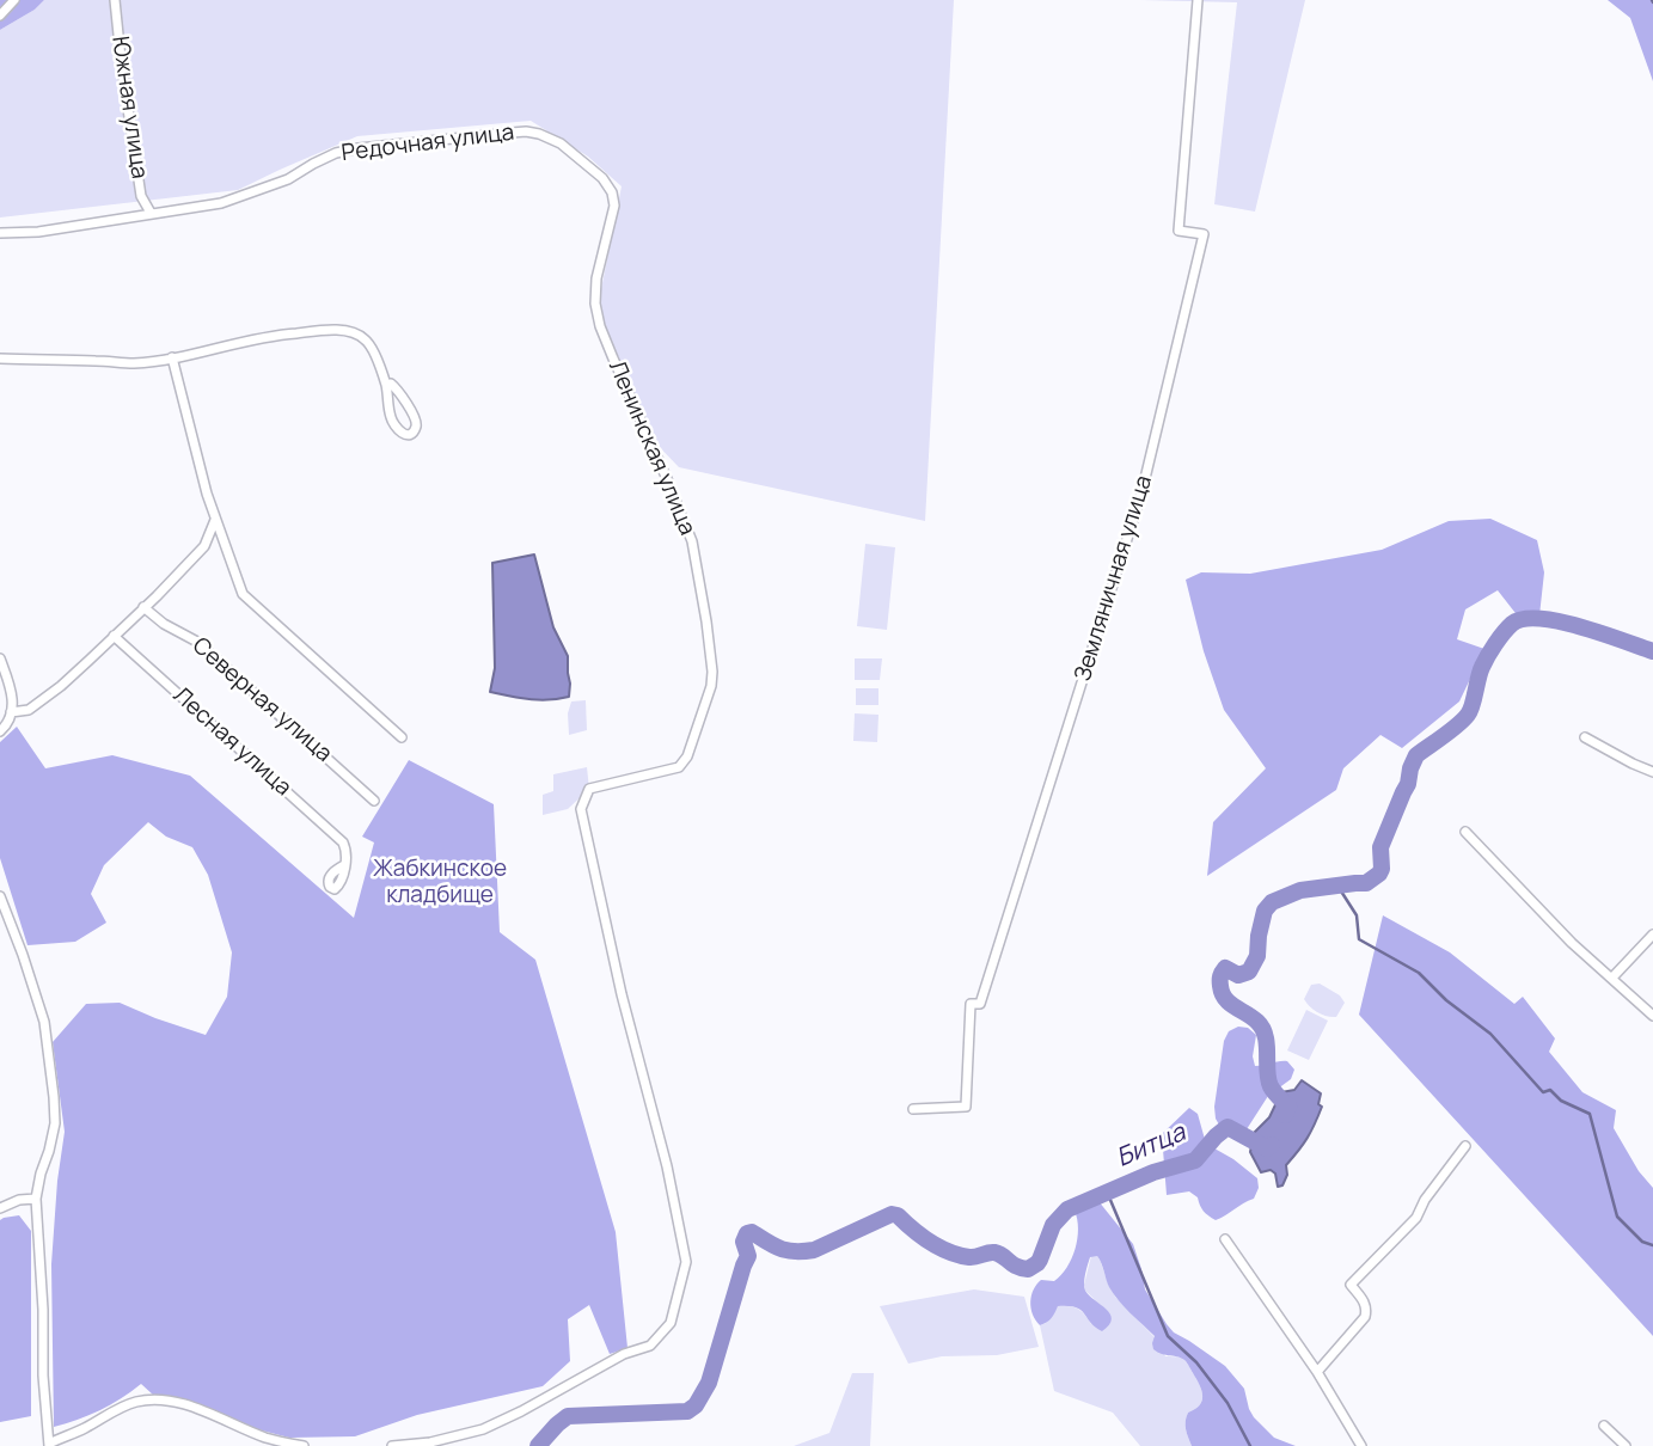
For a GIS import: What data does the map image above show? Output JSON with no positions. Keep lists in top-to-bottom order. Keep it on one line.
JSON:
{"streets":{"street":["Южная улица","Редочная улица","Ленинская улица","Земляничная улица","Северная улица","Лесная улица"]},"crossings":[["Южная улица","Редочная улица"],["Редочная улица","Ленинская улица"]],"water":["Битца"],"parks":["Жабкинское кладбище"]}
